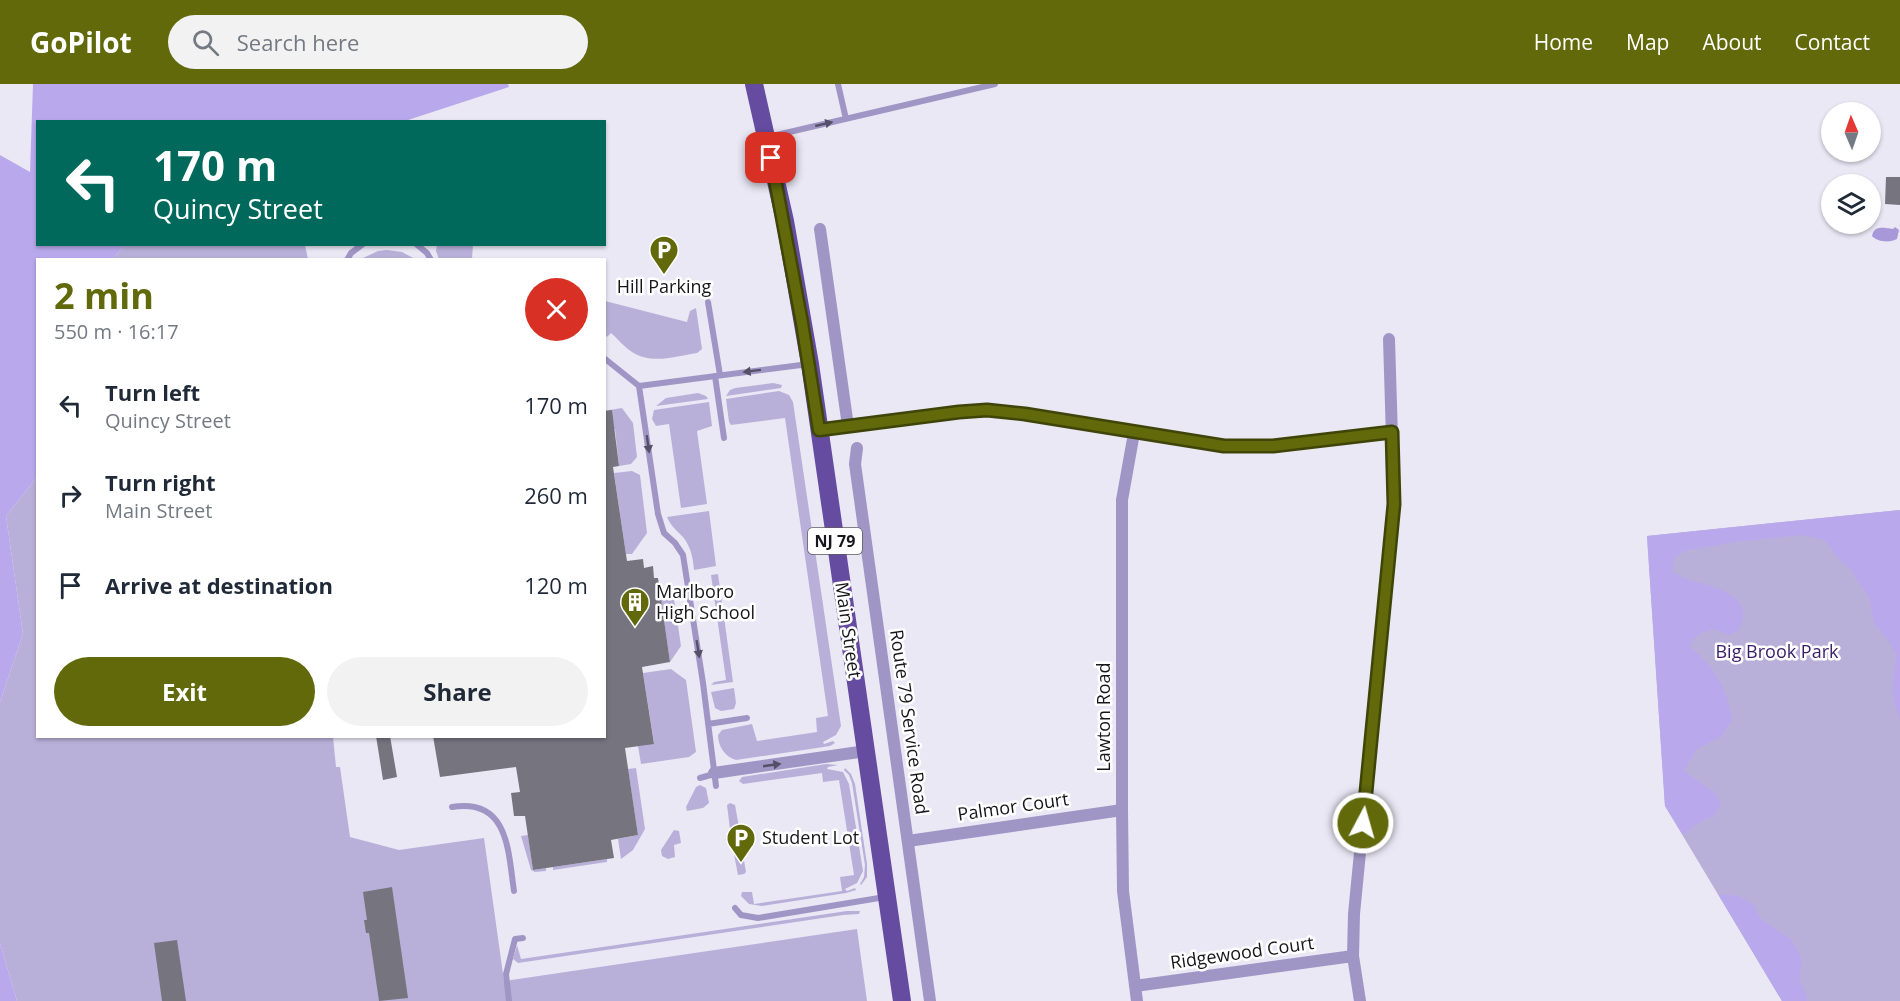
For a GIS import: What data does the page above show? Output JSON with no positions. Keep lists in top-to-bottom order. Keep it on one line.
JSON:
{"streets":{"main road":["NJ 79","Main Street"],"street":["Lawton Road","Route 79 Service Road","Palmor Court","Ridgewood Court"]},"crossings":[["Lawton Road","Palmor Court"],["Lawton Road","Ridgewood Court"],["Route 79 Service Road","Palmor Court"]],"parks":["Big Brook Park"],"places":{"parking":["Hill Parking","Student Lot"],"building":["Marlboro High School"]},"north":"top","page":{"header":"GoPilot","search":"Search here","nav":["Home","Map","About","Contact"],"turn":["170 m","Quincy Street"],"heading":["2 min","550 m · 16:17"],"list":[{"name":"Turn left","note":"Quincy Street","value":"170 m"},{"name":"Turn right","note":"Main Street","value":"260 m"},{"name":"Arrive at destination","value":"120 m"}],"buttons":["Exit","Share"]}}
